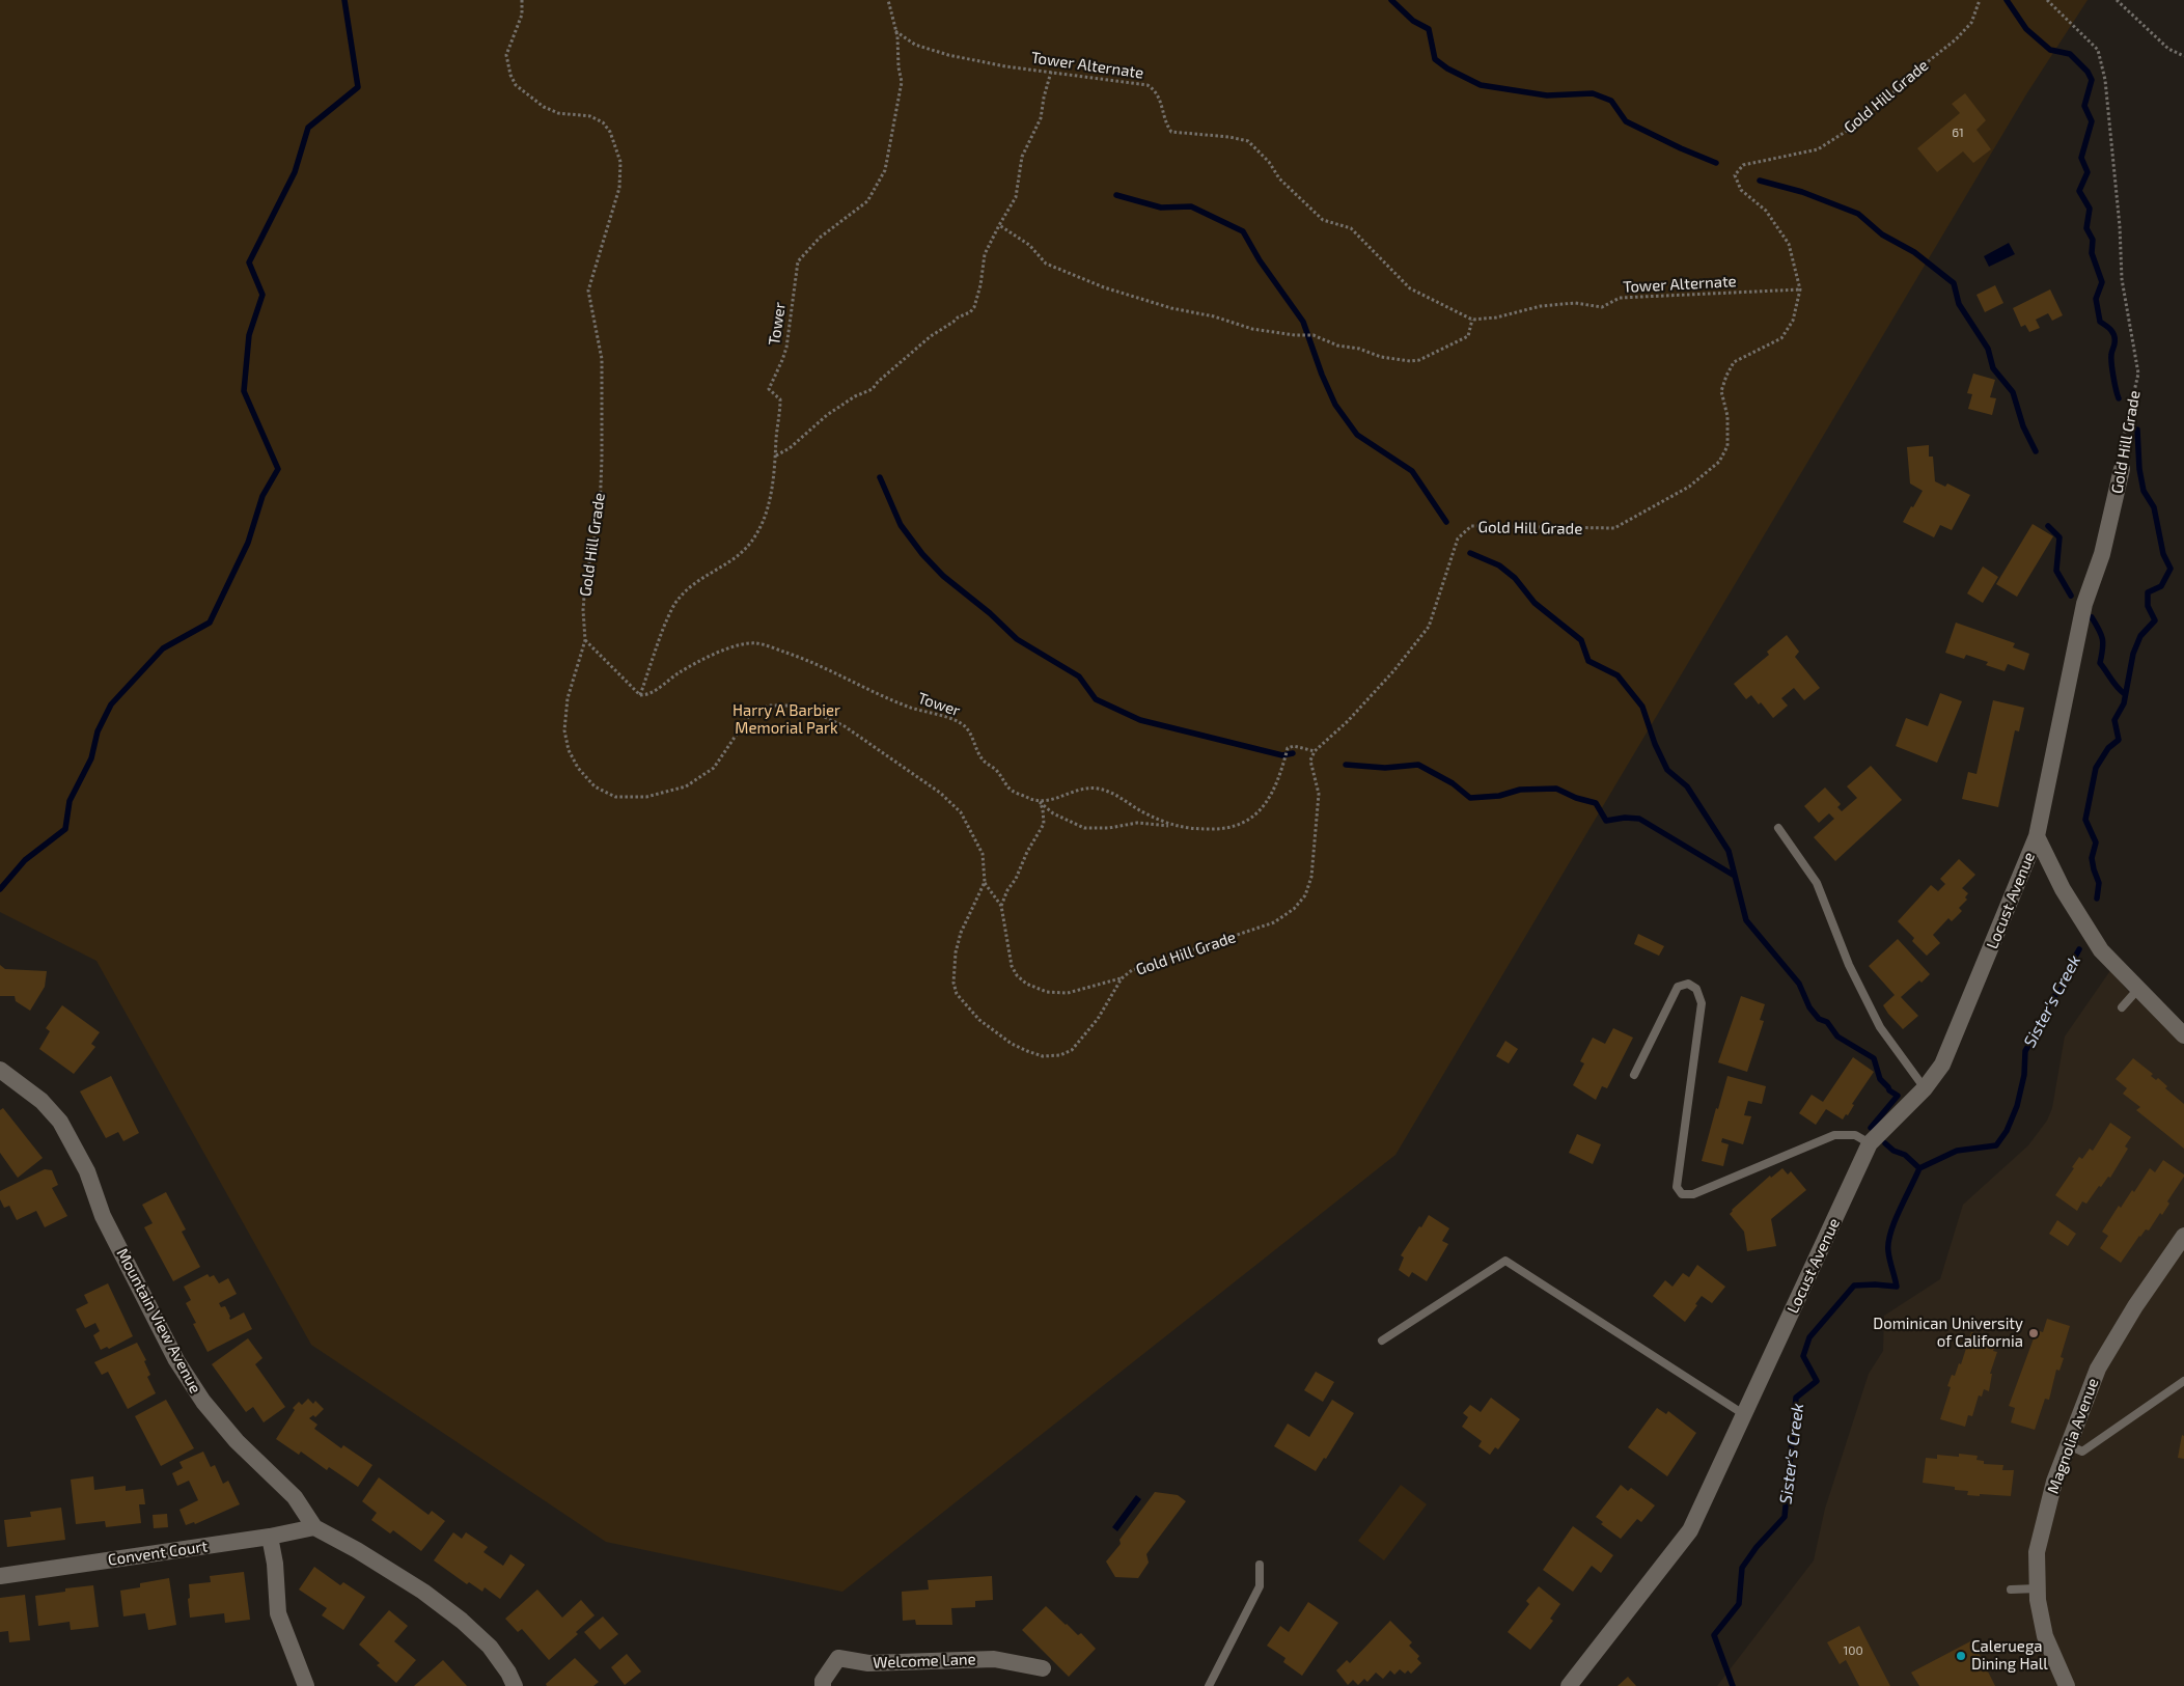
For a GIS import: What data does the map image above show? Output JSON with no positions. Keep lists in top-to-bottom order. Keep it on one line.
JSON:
{"streets":{"street":["Gold Hill Grade","Locust Avenue","Mountain View Avenue","Magnolia Avenue","Convent Court","Welcome Lane"],"path":["Tower Alternate","Tower"]},"crossings":[["Tower Alternate","Gold Hill Grade"],["Tower Alternate","Tower"],["Gold Hill Grade","Tower"],["Gold Hill Grade","Locust Avenue"],["Mountain View Avenue","Convent Court"]],"water":["Sister's Creek"],"parks":["Harry A Barbier Memorial Park"],"places":["Dominican University of California","Caleruega Dining Hall"],"house_numbers":["61","100"]}
